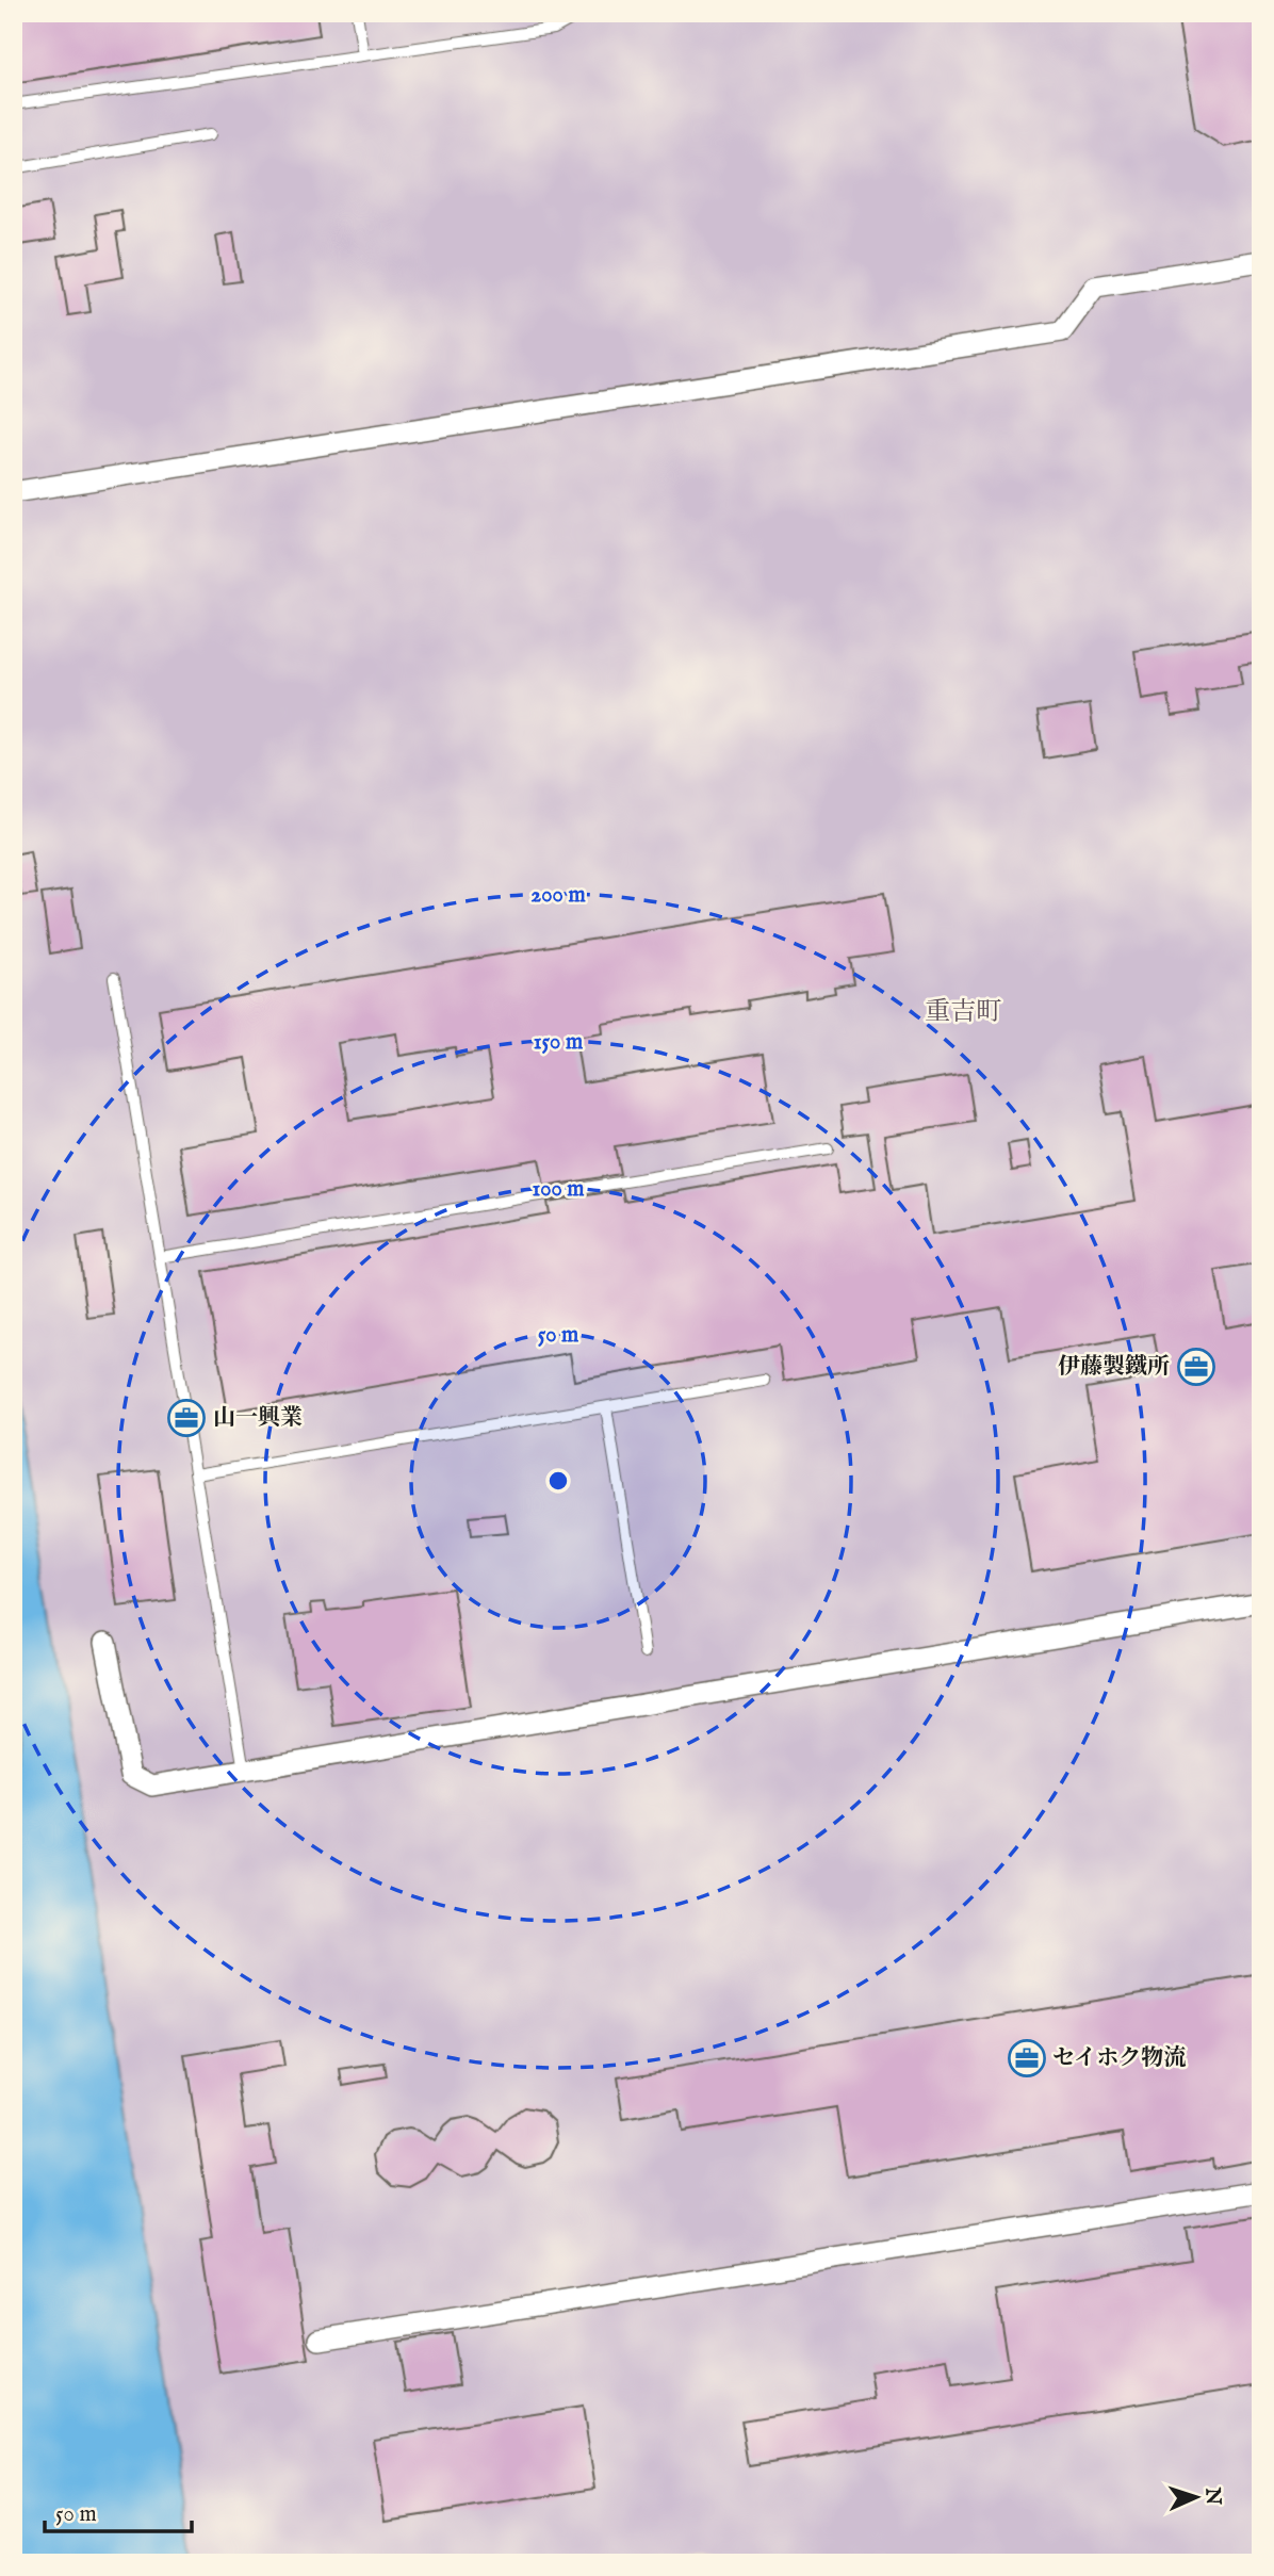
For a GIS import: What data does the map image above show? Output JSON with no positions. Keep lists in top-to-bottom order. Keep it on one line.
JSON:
{"districts":["重吉町"],"places":{"office":["伊藤製鐵所","山一興業","セイホク物流"]},"scale_bar":"50 m","north":"right","rings":["200 m","150 m","100 m","50 m"]}
